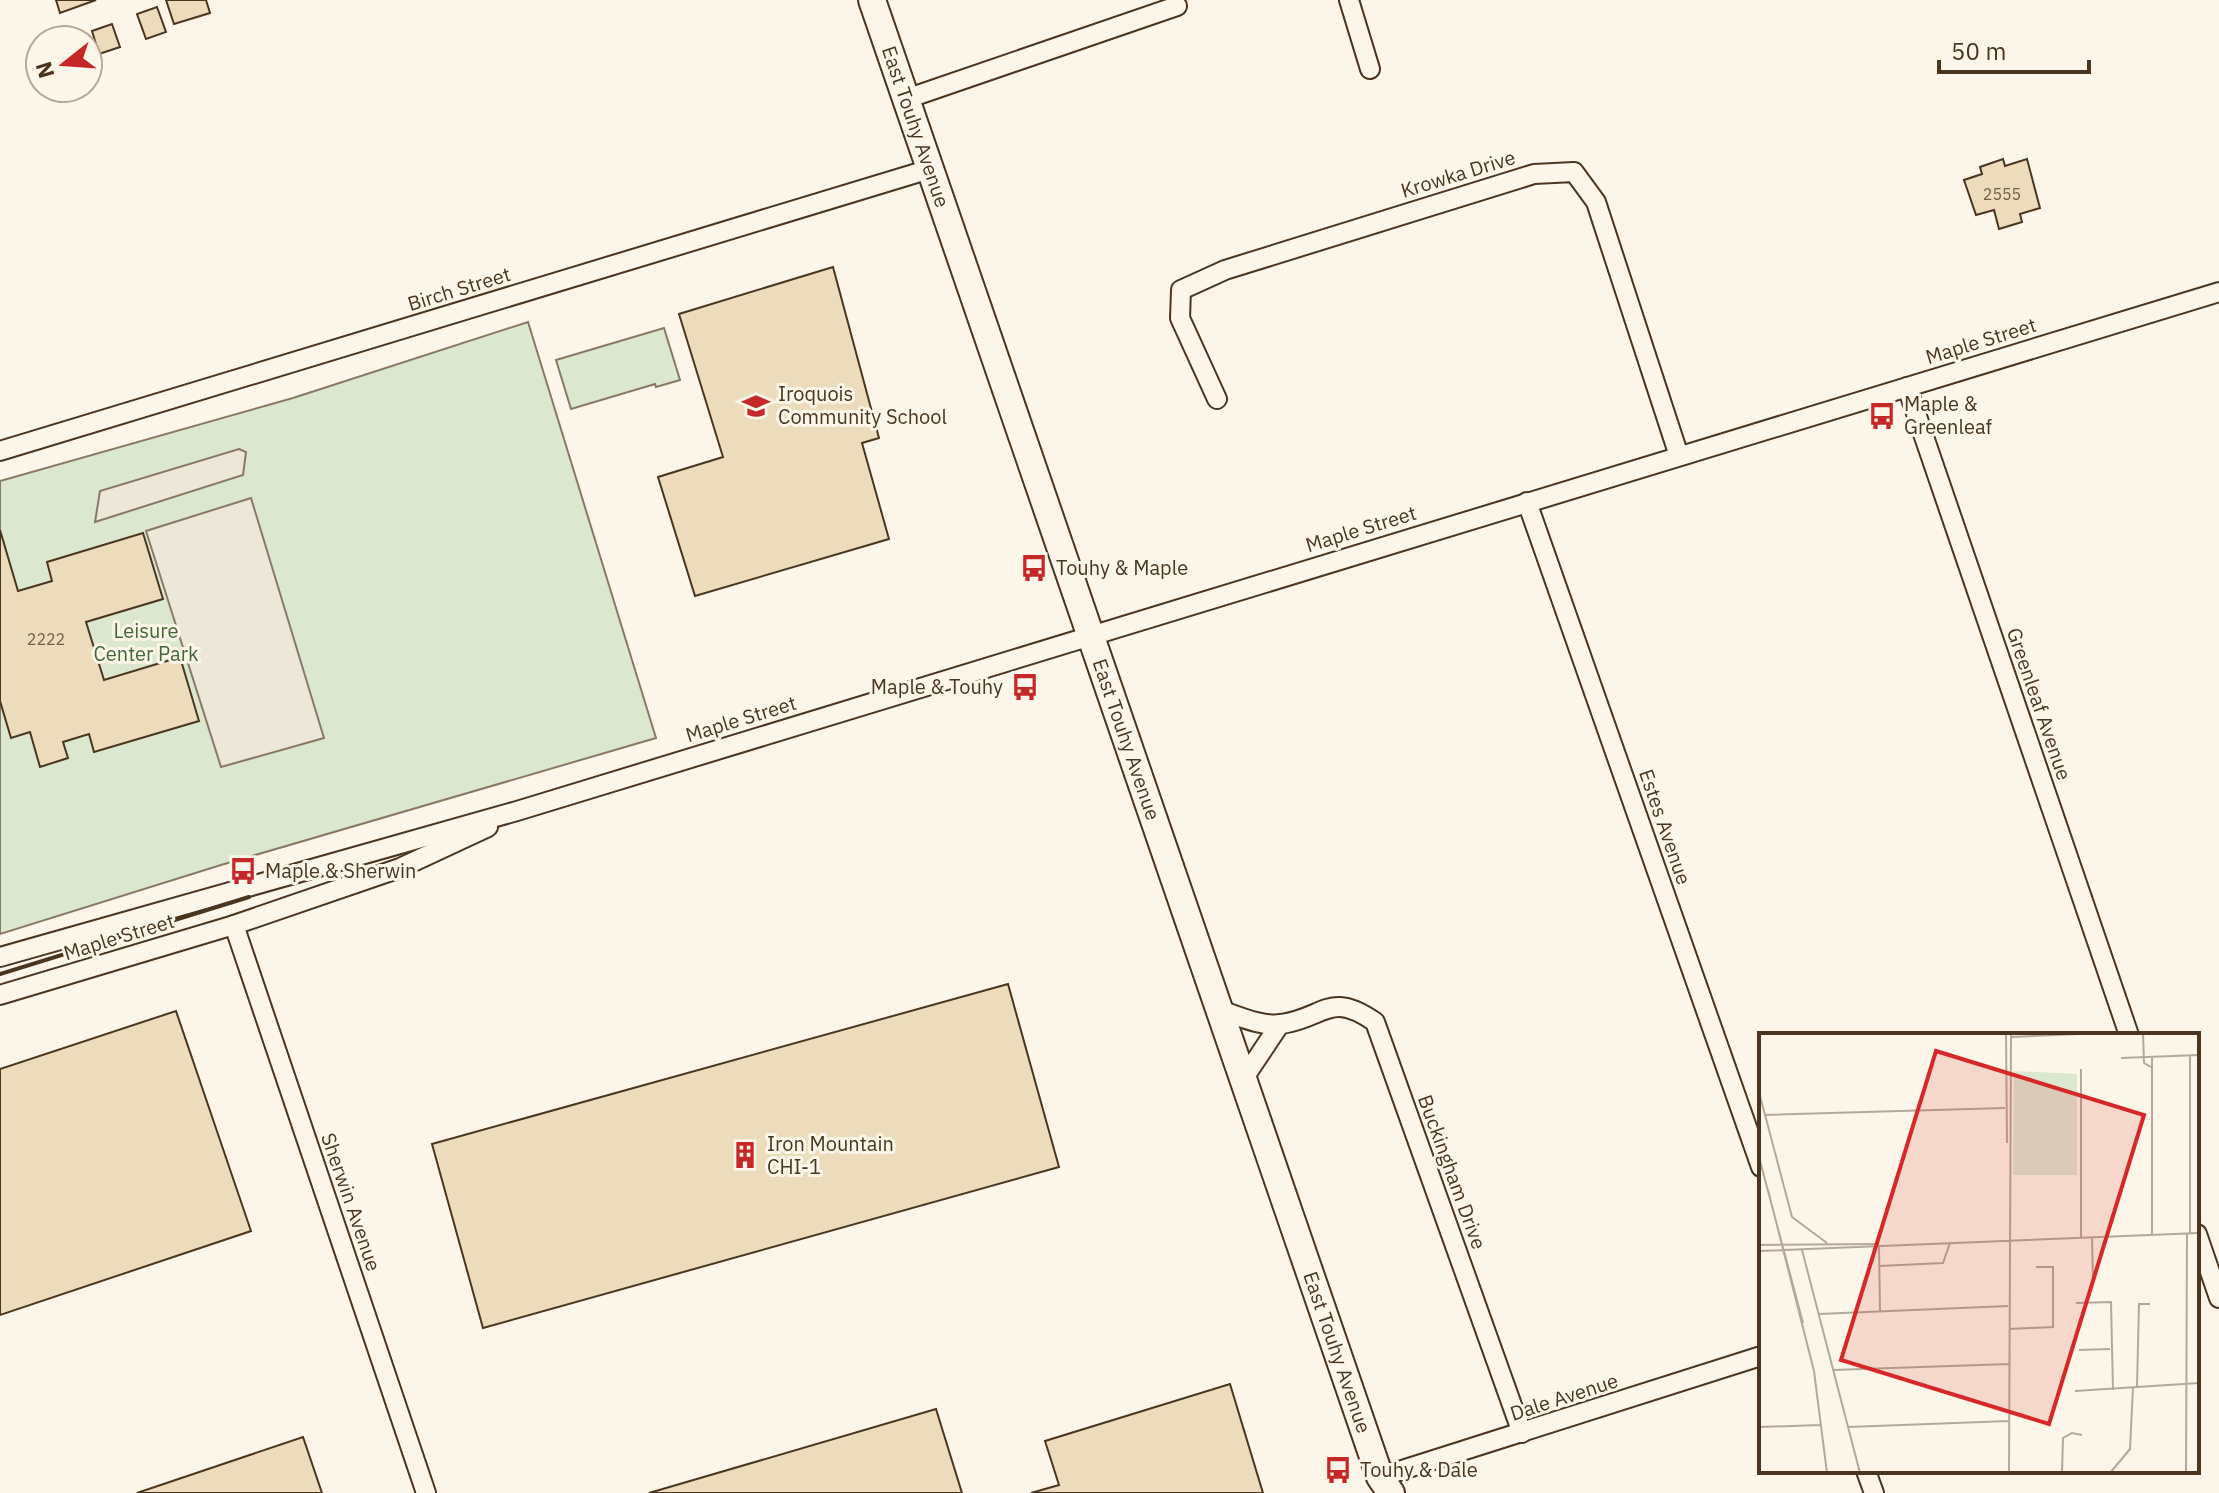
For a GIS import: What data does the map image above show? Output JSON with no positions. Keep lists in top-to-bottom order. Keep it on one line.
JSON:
{"streets":{"main road":["East Touhy Avenue"],"street":["Krowka Drive","Birch Street","Maple Street","Greenleaf Avenue","Estes Avenue","Buckingham Drive","Sherwin Avenue","Dale Avenue"]},"crossings":[["East Touhy Avenue","Birch Street"],["East Touhy Avenue","Maple Street"],["East Touhy Avenue","Buckingham Drive"],["East Touhy Avenue","Dale Avenue"],["Krowka Drive","Maple Street"],["Maple Street","Greenleaf Avenue"],["Maple Street","Estes Avenue"],["Maple Street","Sherwin Avenue"],["Buckingham Drive","Dale Avenue"]],"parks":["Leisure Center Park"],"places":{"school or university":["Iroquois Community School"],"bus stop":["Maple & Greenleaf","Touhy & Maple","Maple & Touhy","Maple & Sherwin","Touhy & Dale"],"building":["Iron Mountain CHI-1"]},"house_numbers":["2555","2222"],"scale_bar":"50 m","north":"left"}
